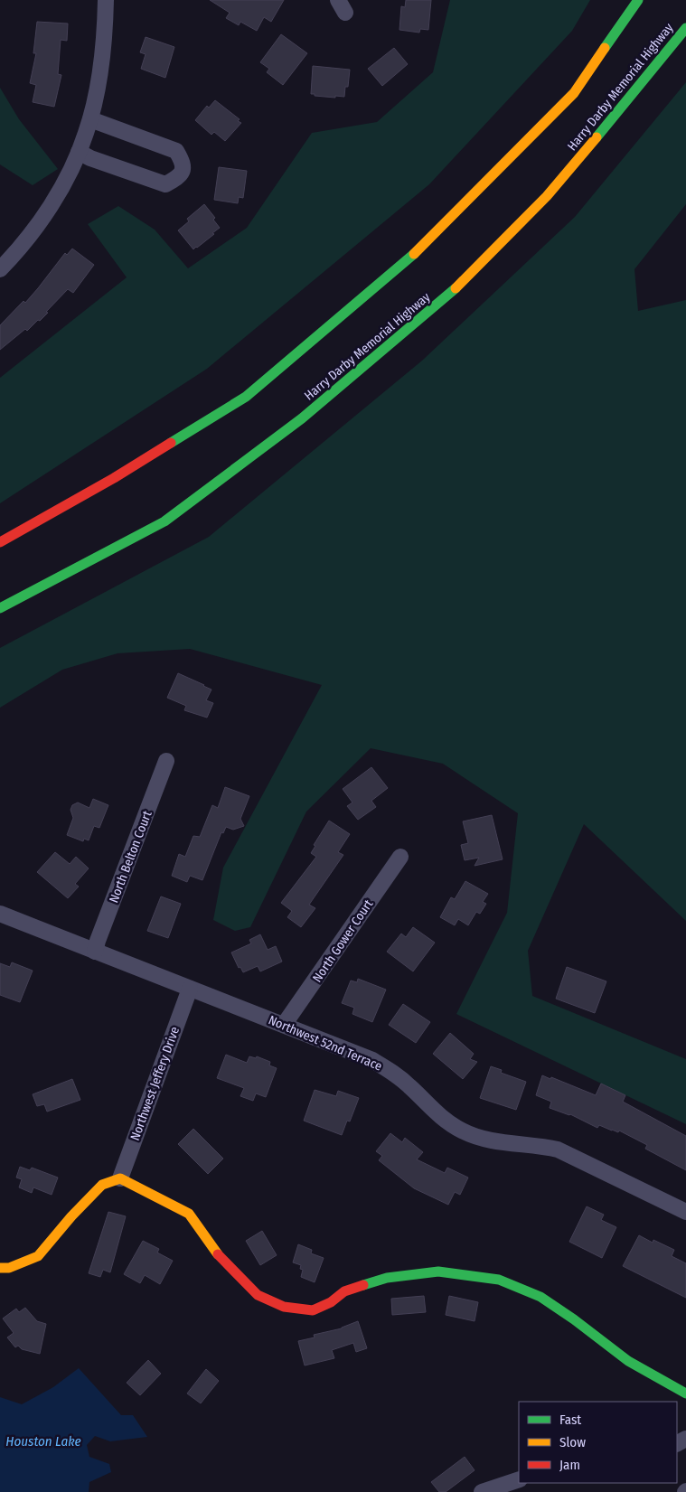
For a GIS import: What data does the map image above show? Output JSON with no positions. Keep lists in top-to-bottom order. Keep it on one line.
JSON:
{"streets":{"main road":["Harry Darby Memorial Highway"],"street":["North Belton Court","North Gower Court","Northwest 52nd Terrace","Northwest Jeffery Drive"]},"crossings":[["North Belton Court","Northwest 52nd Terrace"],["North Gower Court","Northwest 52nd Terrace"],["Northwest 52nd Terrace","Northwest Jeffery Drive"]],"water":["Houston Lake"],"legend":["Fast","Slow","Jam"]}
